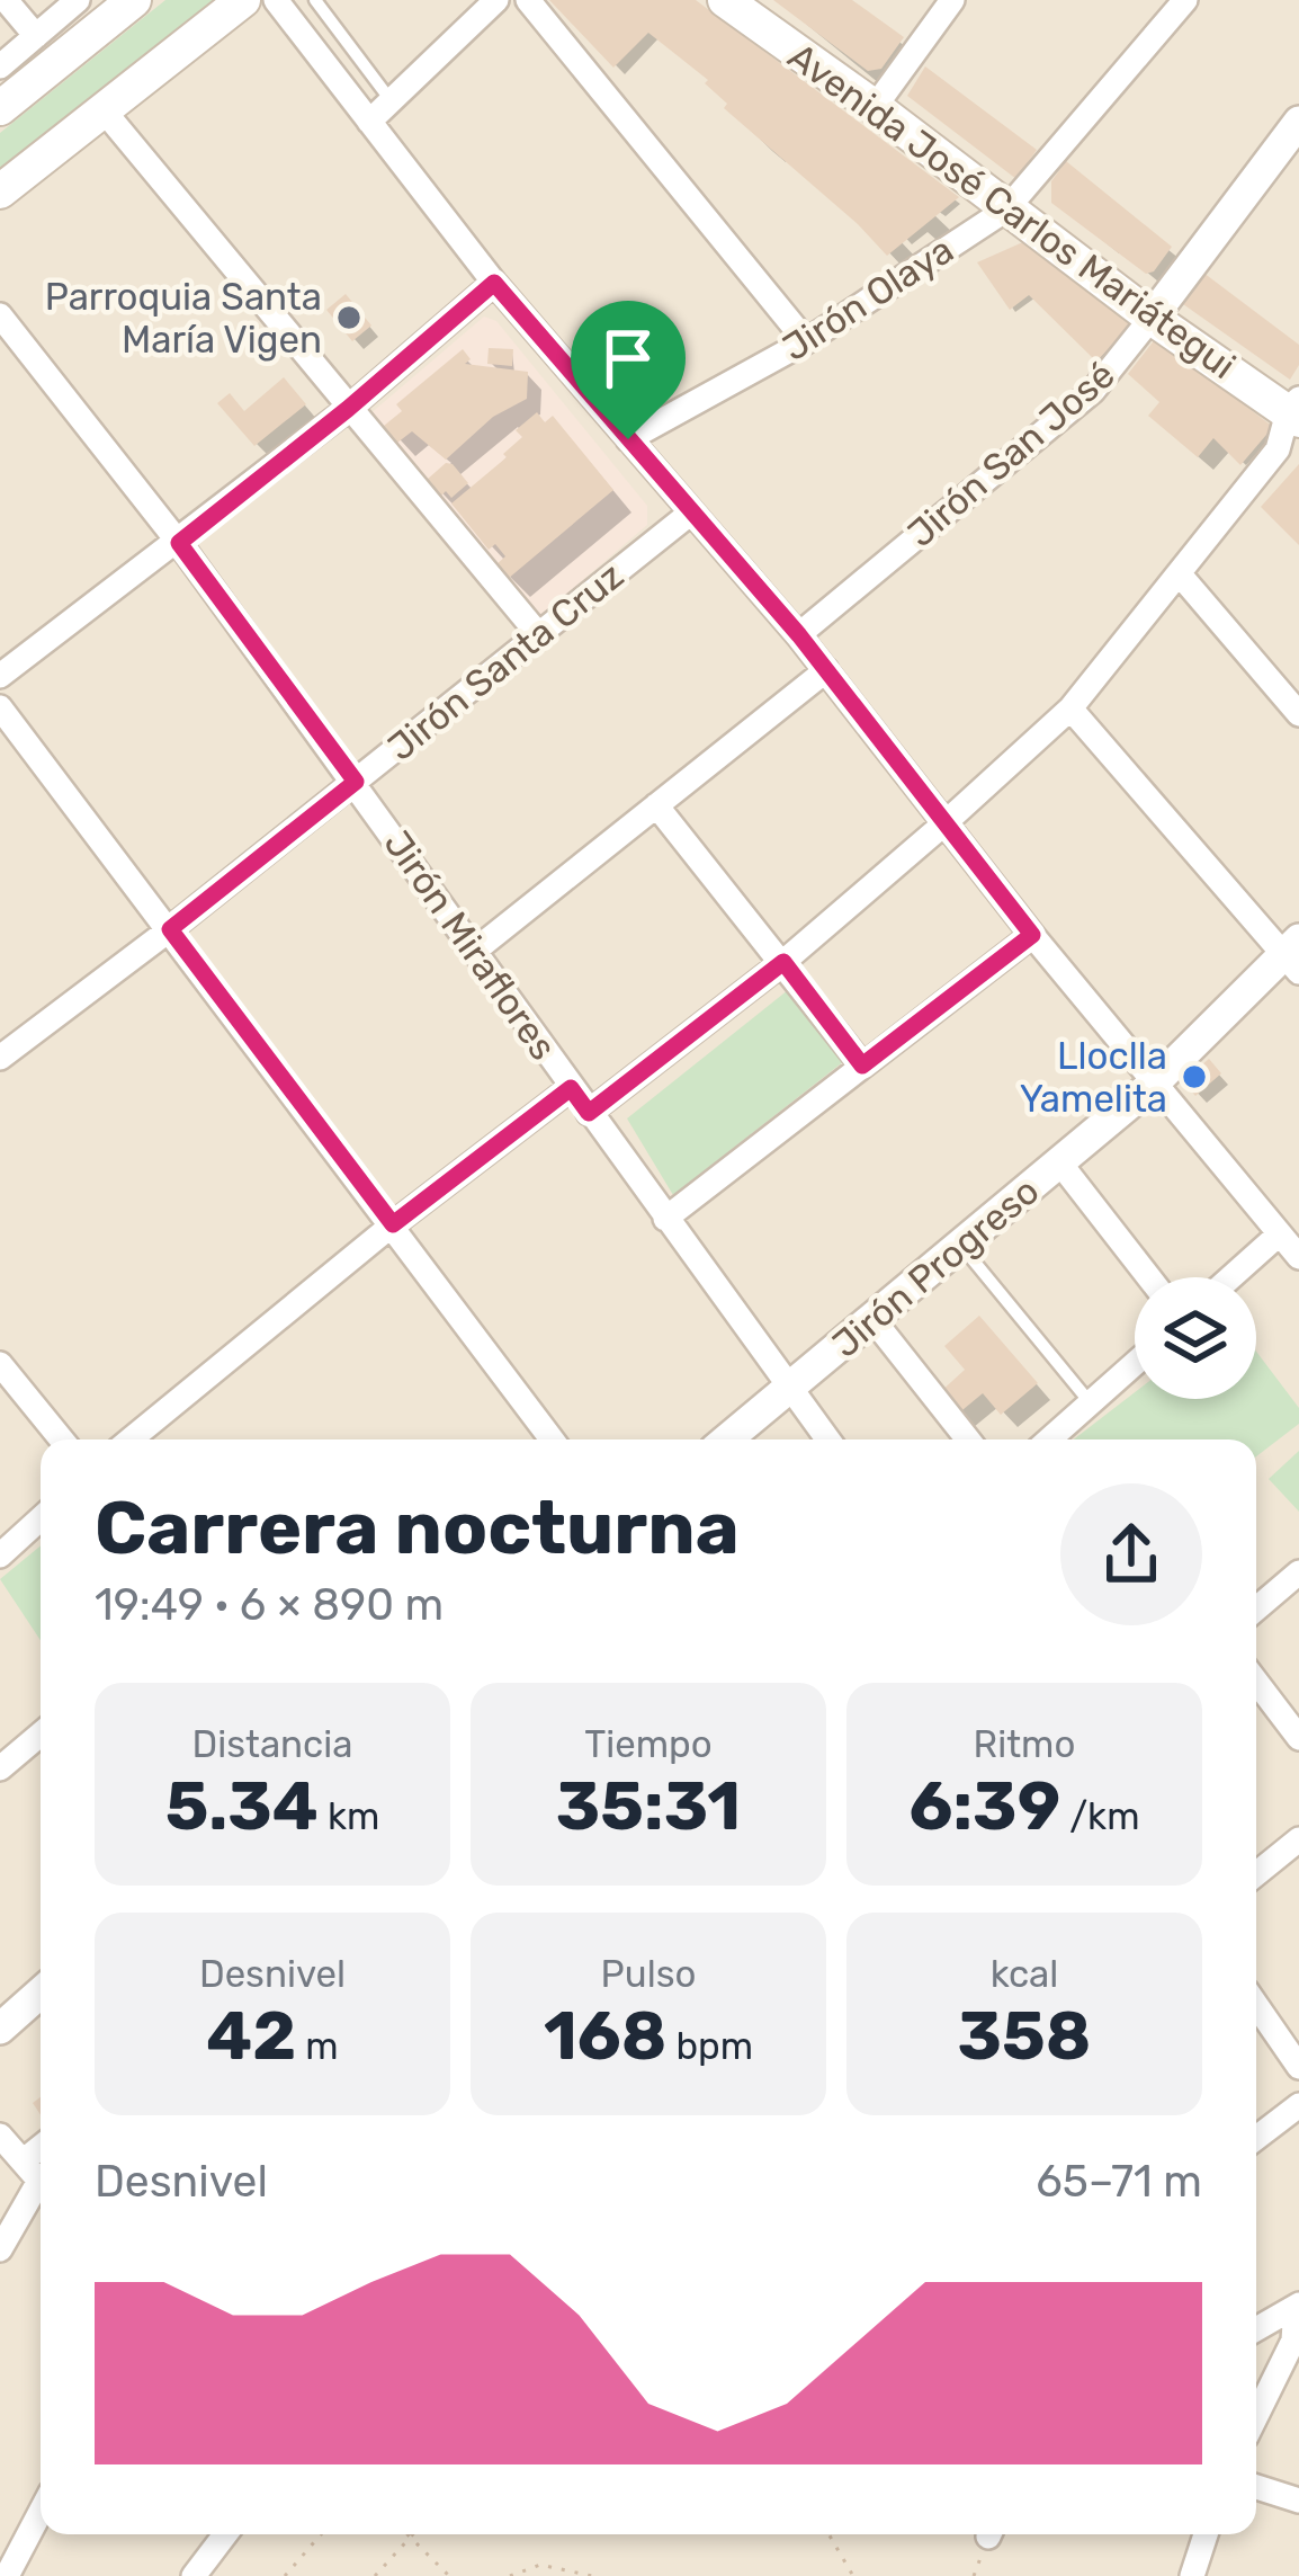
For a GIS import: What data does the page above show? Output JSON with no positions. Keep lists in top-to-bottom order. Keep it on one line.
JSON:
{"streets":{"main road":["Avenida José Carlos Mariátegui"],"street":["Jirón Olaya","Jirón San José","Jirón Santa Cruz","Jirón Miraflores","Jirón Progreso"]},"crossings":[["Avenida José Carlos Mariátegui","Jirón Olaya"],["Avenida José Carlos Mariátegui","Jirón San José"],["Jirón Santa Cruz","Jirón Miraflores"],["Jirón Miraflores","Jirón Progreso"]],"places":["Parroquia Santa María Vigen","Lloclla Yamelita"],"page":{"heading":["Carrera nocturna","19:49 · 6 × 890 m"],"stats":[["Distancia","5.34 km"],["Tiempo","35:31"],["Ritmo","6:39 /km"],["Desnivel","42 m"],["Pulso","168 bpm"],["kcal","358"]],"chart":["Desnivel","65–71 m"]}}
